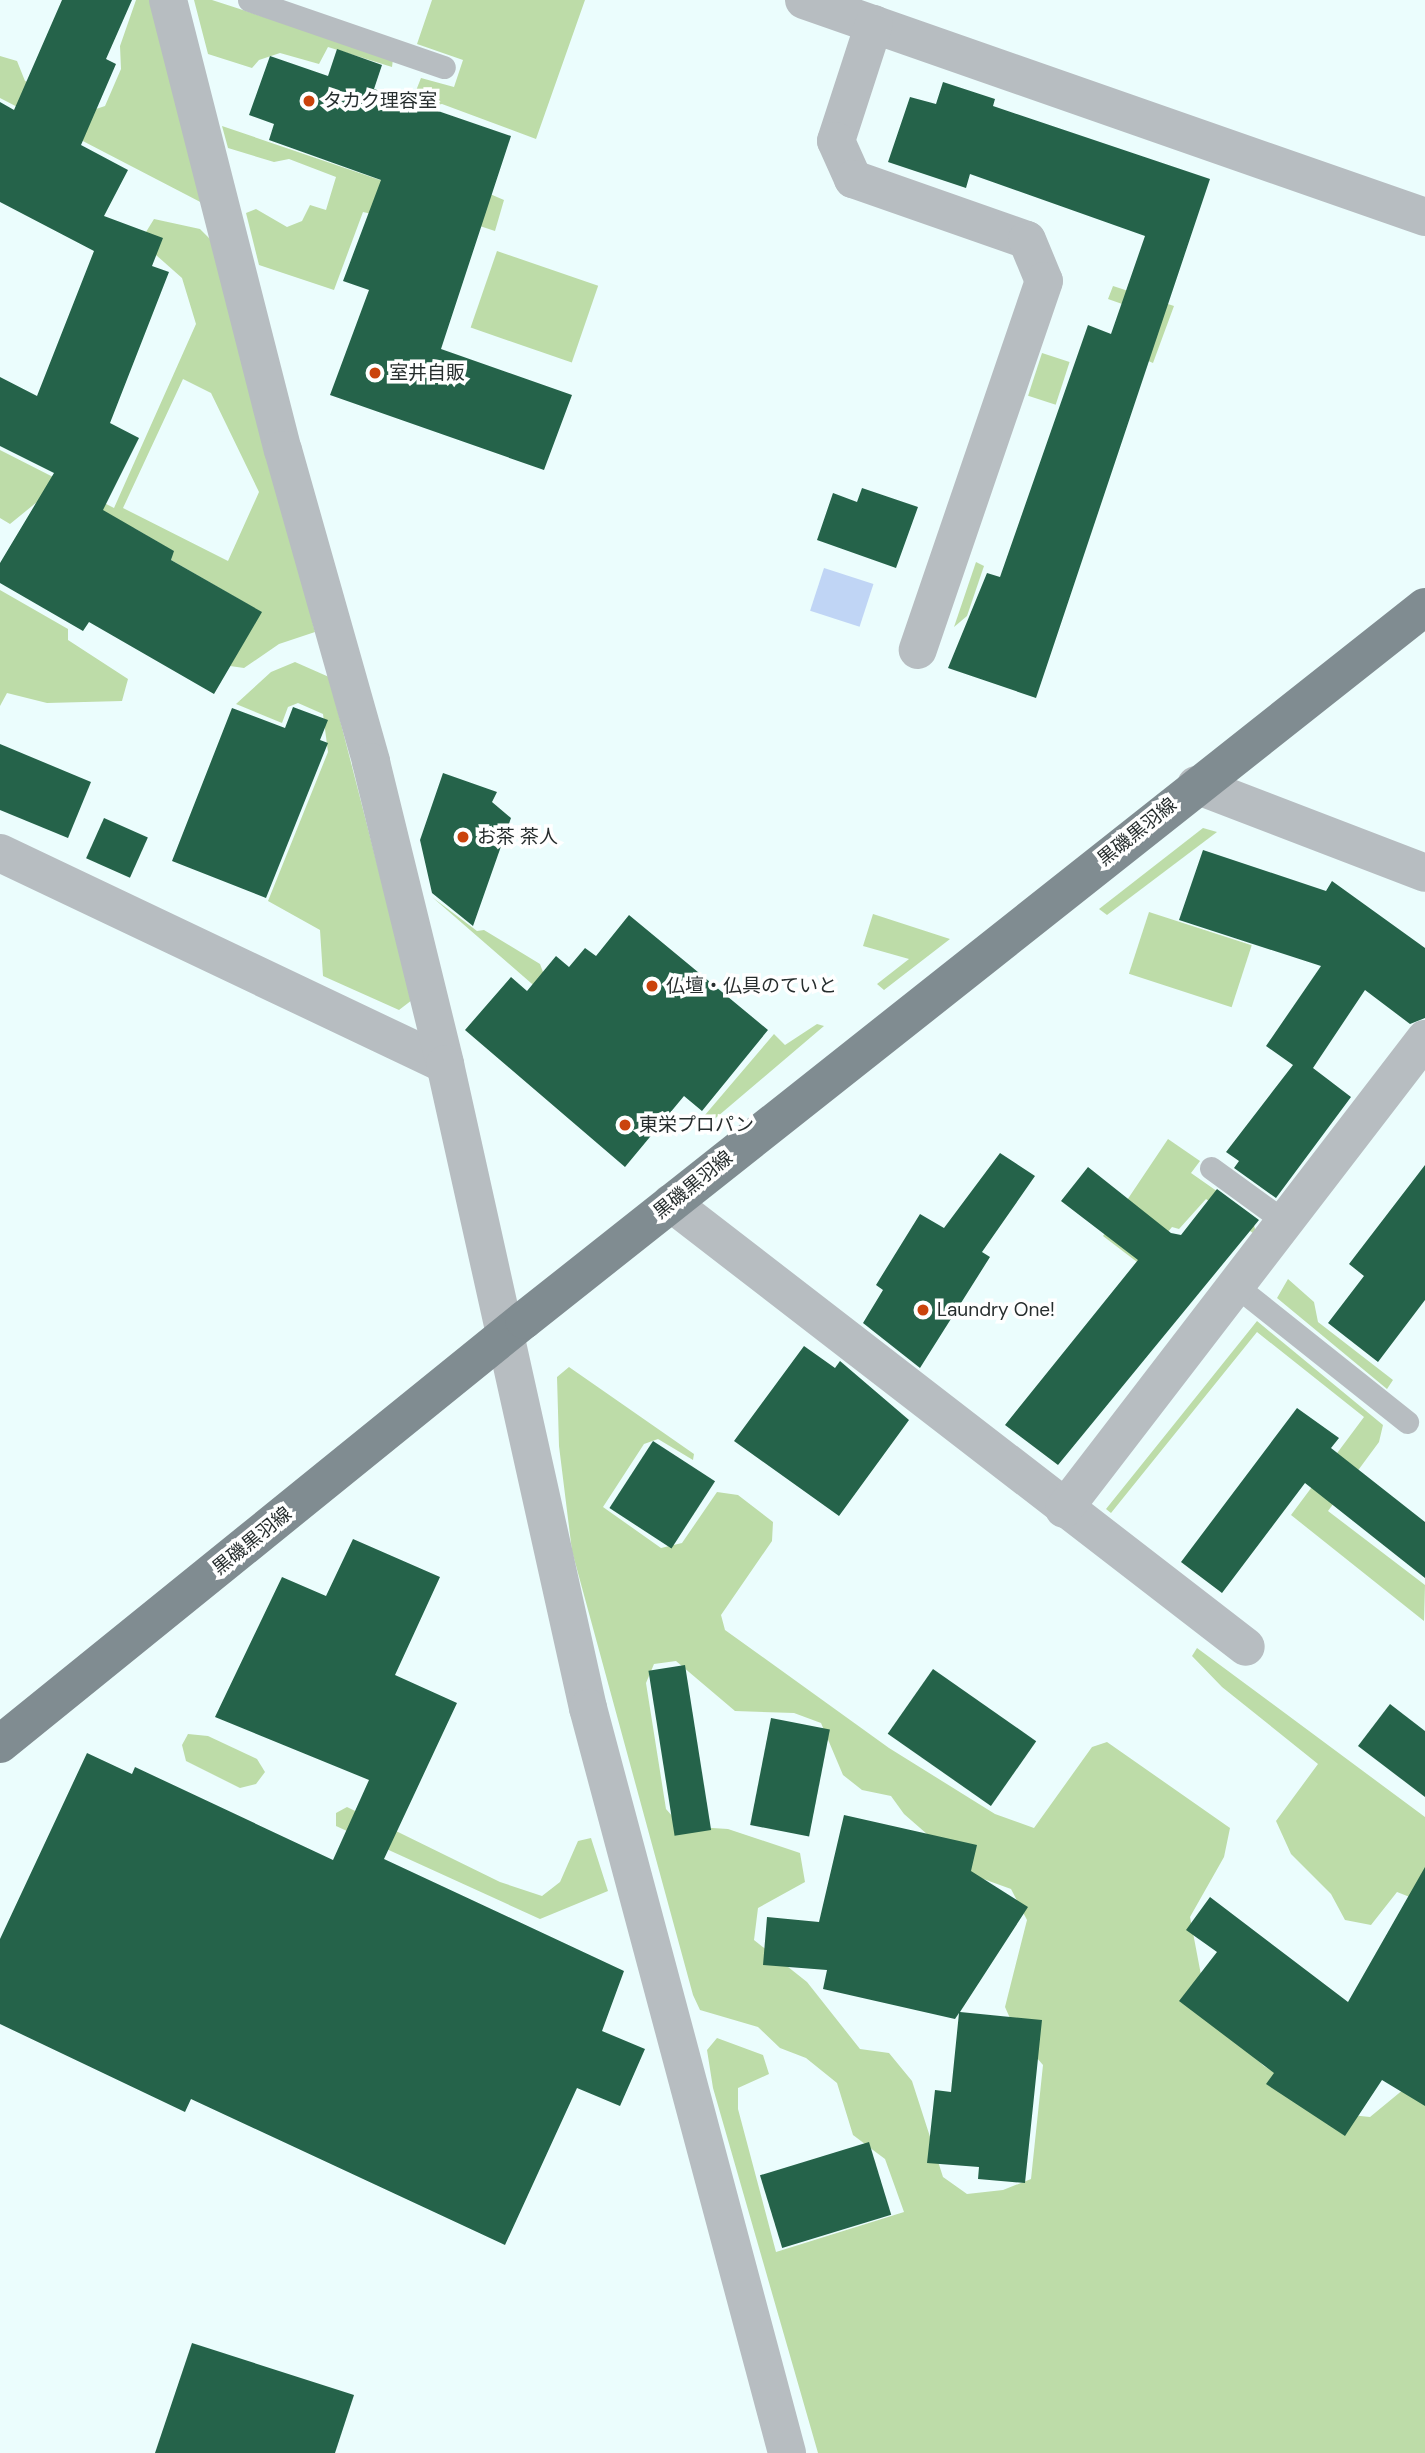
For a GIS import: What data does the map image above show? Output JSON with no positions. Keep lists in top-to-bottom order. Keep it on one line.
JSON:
{"streets":{"main road":["黒磯黒羽線"]},"places":["タカク理容室","室井自販","お茶 茶人","仏壇・仏具のていと","東栄プロパン","Laundry One!"]}
